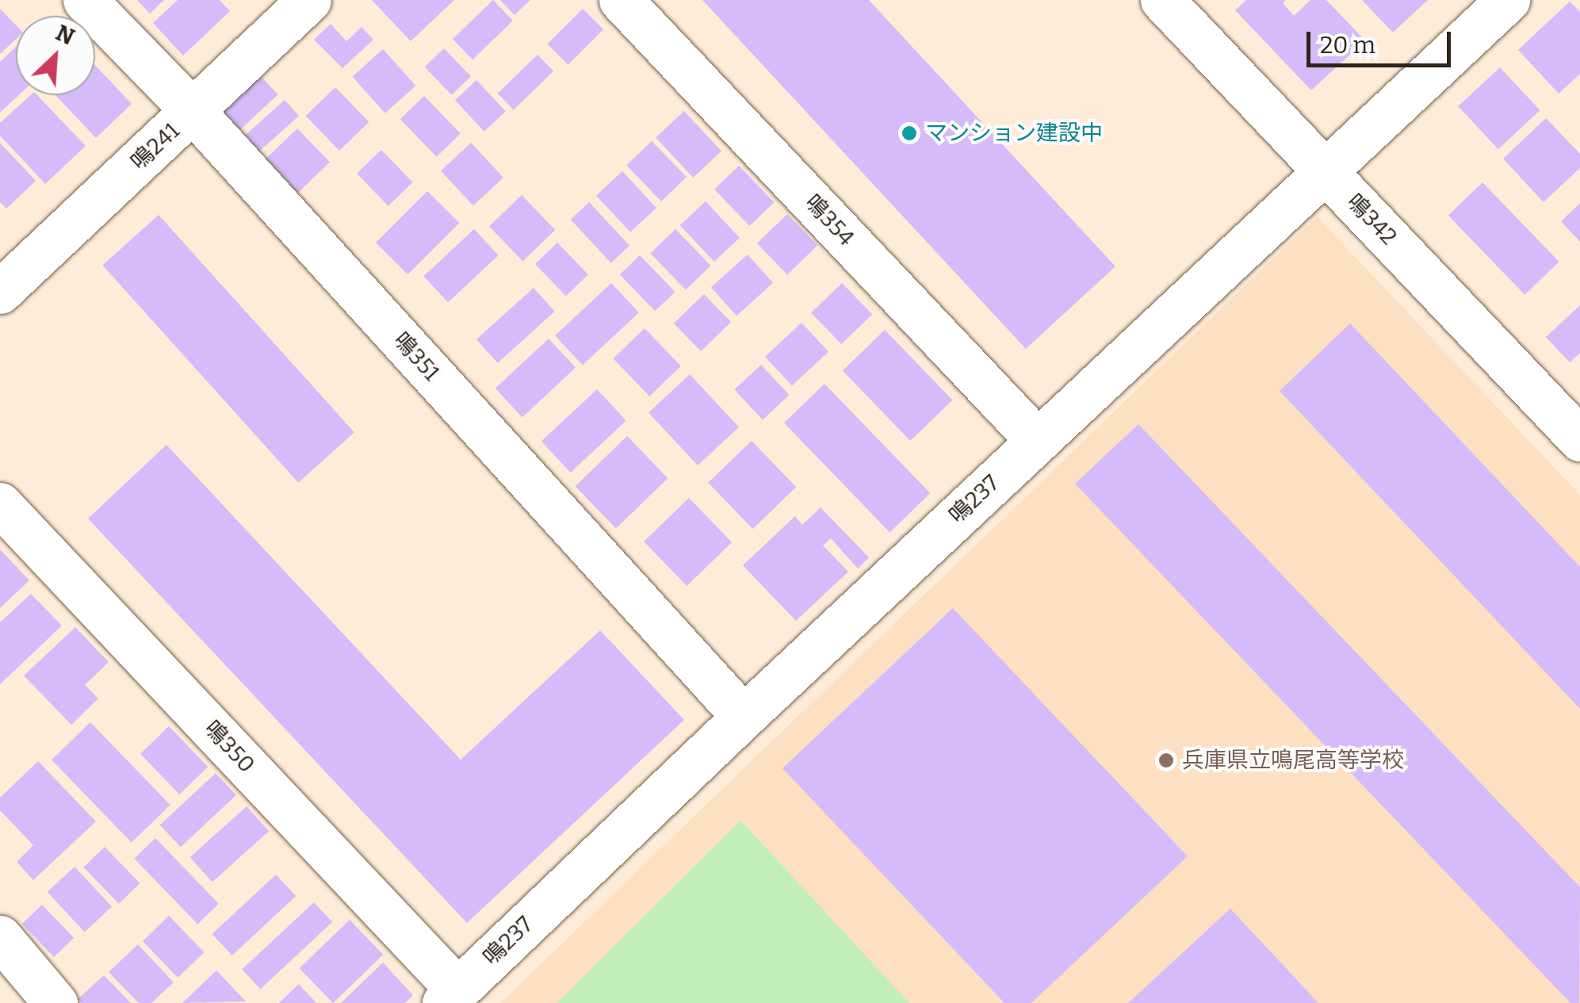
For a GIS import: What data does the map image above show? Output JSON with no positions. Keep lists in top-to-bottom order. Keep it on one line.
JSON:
{"streets":{"street":["鳴241","鳴342","鳴354","鳴351","鳴237","鳴350"]},"crossings":[["鳴241","鳴351"],["鳴342","鳴237"],["鳴354","鳴237"],["鳴351","鳴237"],["鳴237","鳴350"]],"places":["マンション建設中","兵庫県立鳴尾高等学校"],"scale_bar":"20 m","north":"top right"}
